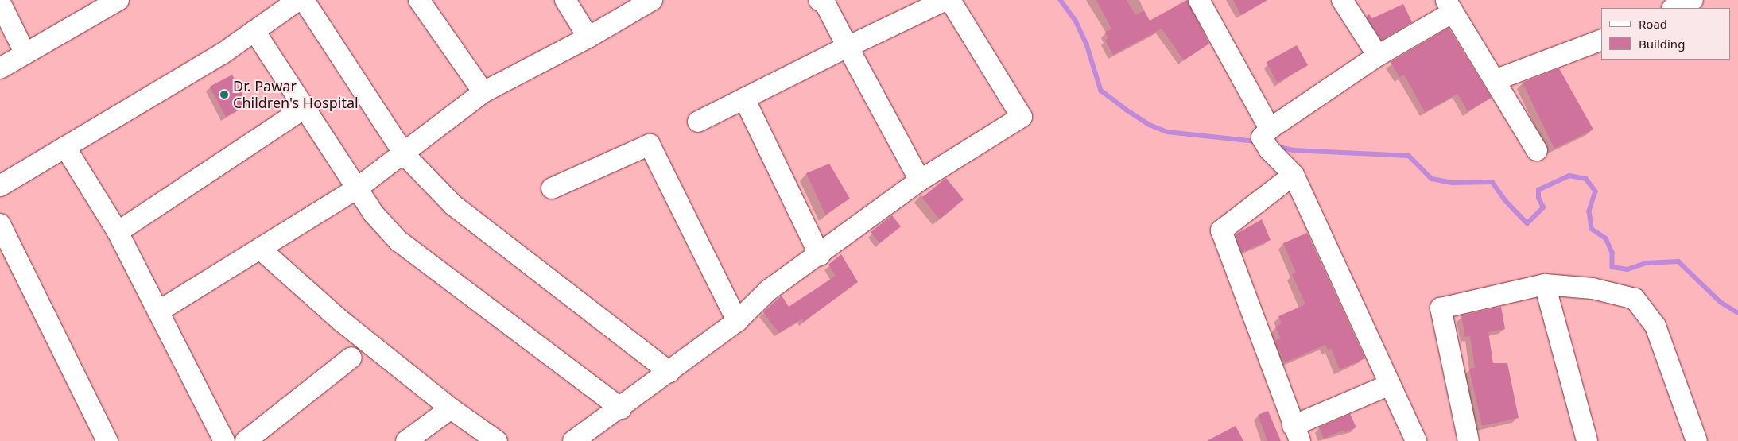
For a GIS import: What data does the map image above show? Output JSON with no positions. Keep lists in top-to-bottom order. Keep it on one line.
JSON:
{"places":["Dr. Pawar Children's Hospital"],"legend":["Road","Building"]}
